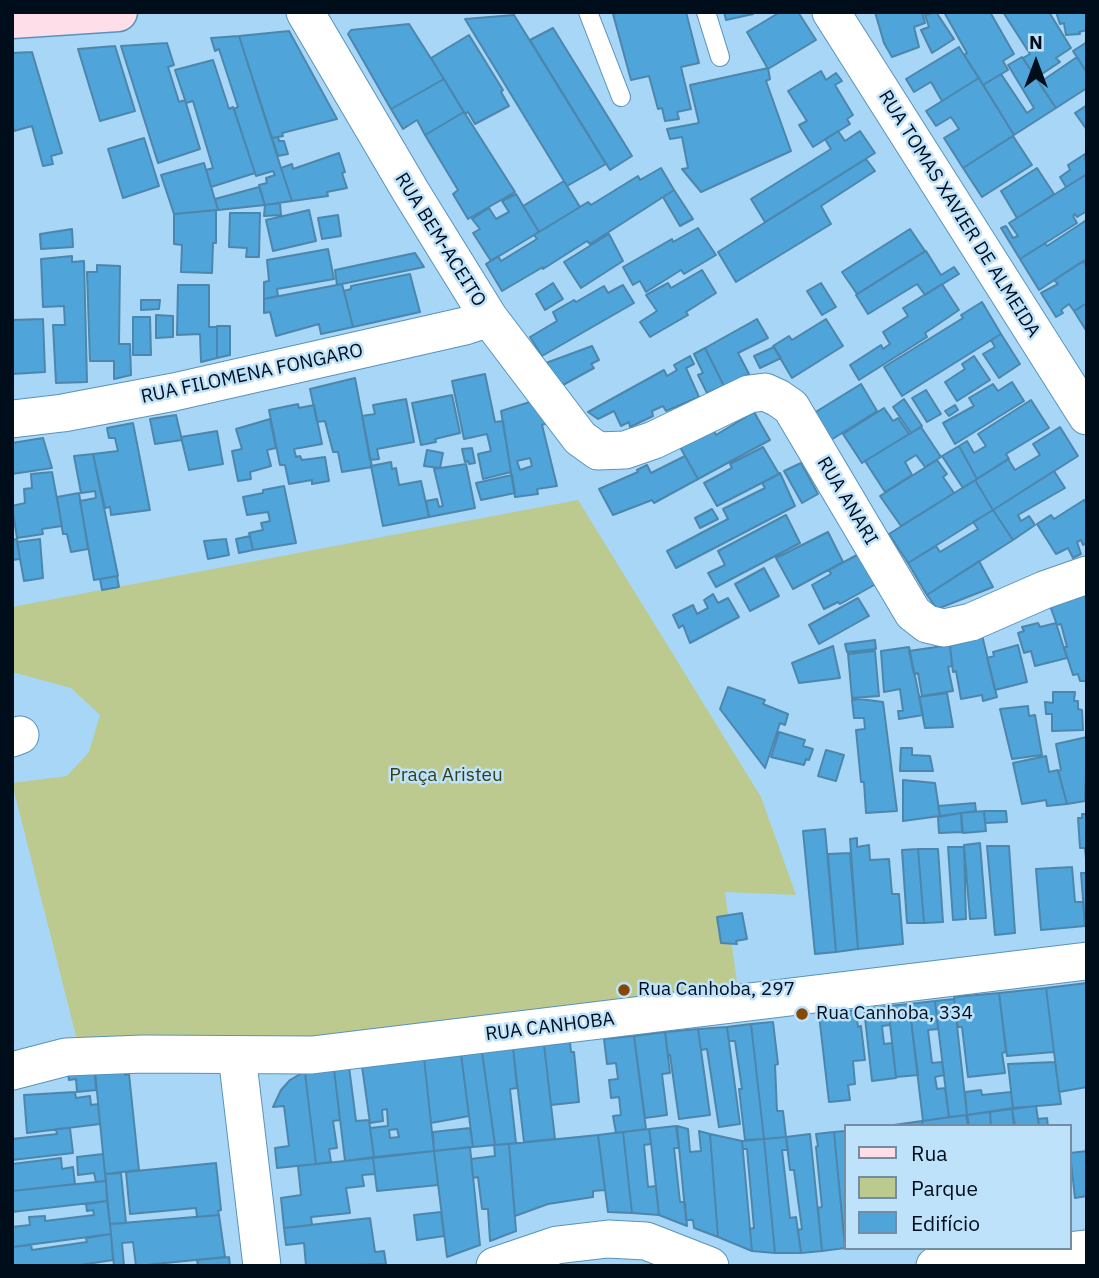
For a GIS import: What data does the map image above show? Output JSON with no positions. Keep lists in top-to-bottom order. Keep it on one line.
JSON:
{"streets":{"street":["RUA TOMAS XAVIER DE ALMEIDA","RUA BEM-ACEITO","RUA FILOMENA FONGARO","RUA ANARI","RUA CANHOBA"]},"crossings":[["RUA BEM-ACEITO","RUA FILOMENA FONGARO"],["RUA BEM-ACEITO","RUA ANARI"]],"parks":["Praça Aristeu"],"places":["Rua Canhoba, 297","Rua Canhoba, 334"],"legend":["Rua","Parque","Edifício"],"north":"top"}
